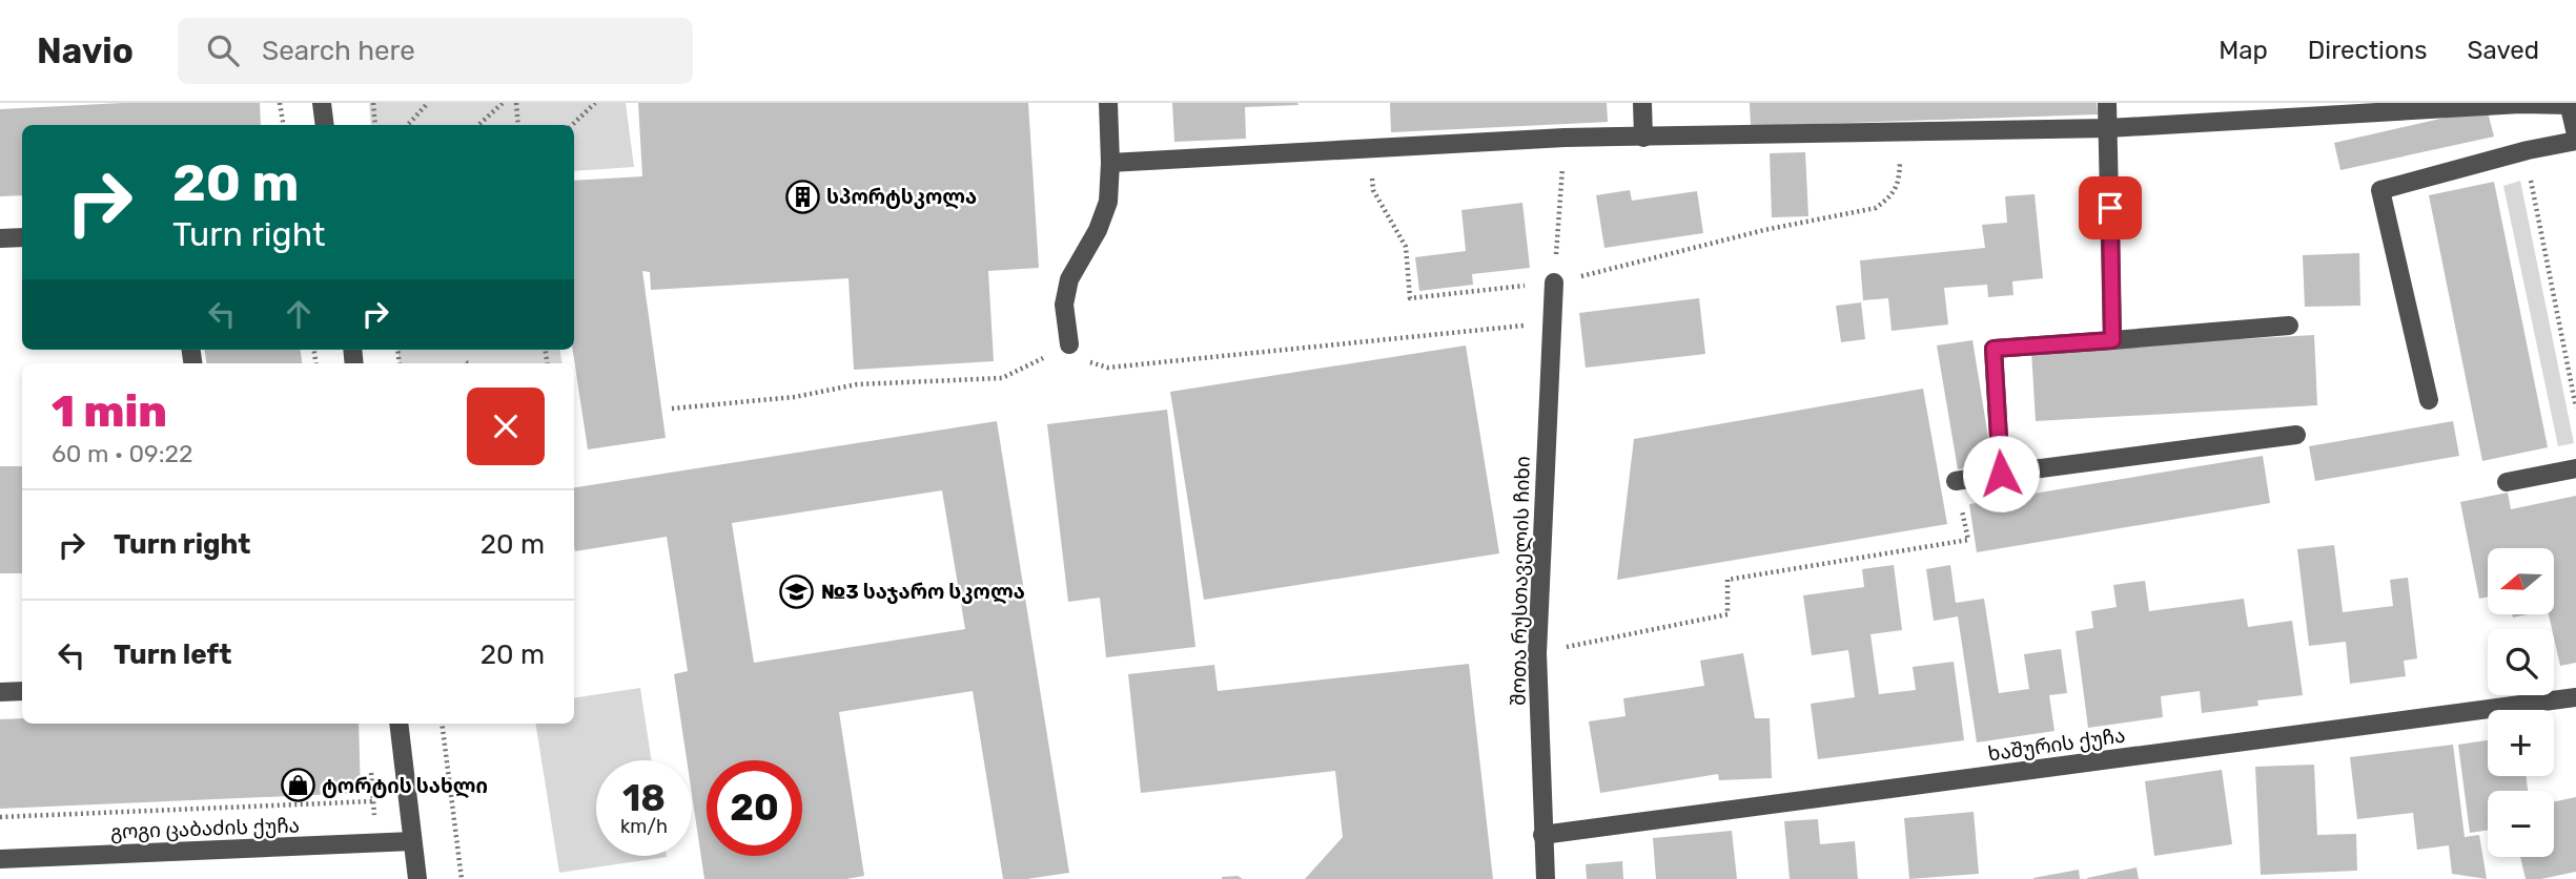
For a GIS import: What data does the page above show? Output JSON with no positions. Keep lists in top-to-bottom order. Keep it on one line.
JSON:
{"streets":{"street":["შოთა რუსთაველის ჩიხი","ხაშურის ქუჩა","გოგი ცაბაძის ქუჩა"]},"crossings":[["შოთა რუსთაველის ჩიხი","ხაშურის ქუჩა"]],"places":{"building":["სპორტსკოლა"],"school or university":["№3 საჯარო სკოლა"],"shop":["ტორტის სახლი"]},"north":"left","page":{"header":"Navio","search":"Search here","nav":["Map","Directions","Saved"],"turn":["20 m","Turn right"],"heading":["1 min","60 m · 09:22"],"list":[{"name":"Turn right","value":"20 m"},{"name":"Turn left","value":"20 m"}],"map_buttons":["+","−"],"speed":"18 km/h","limit":"20"}}
